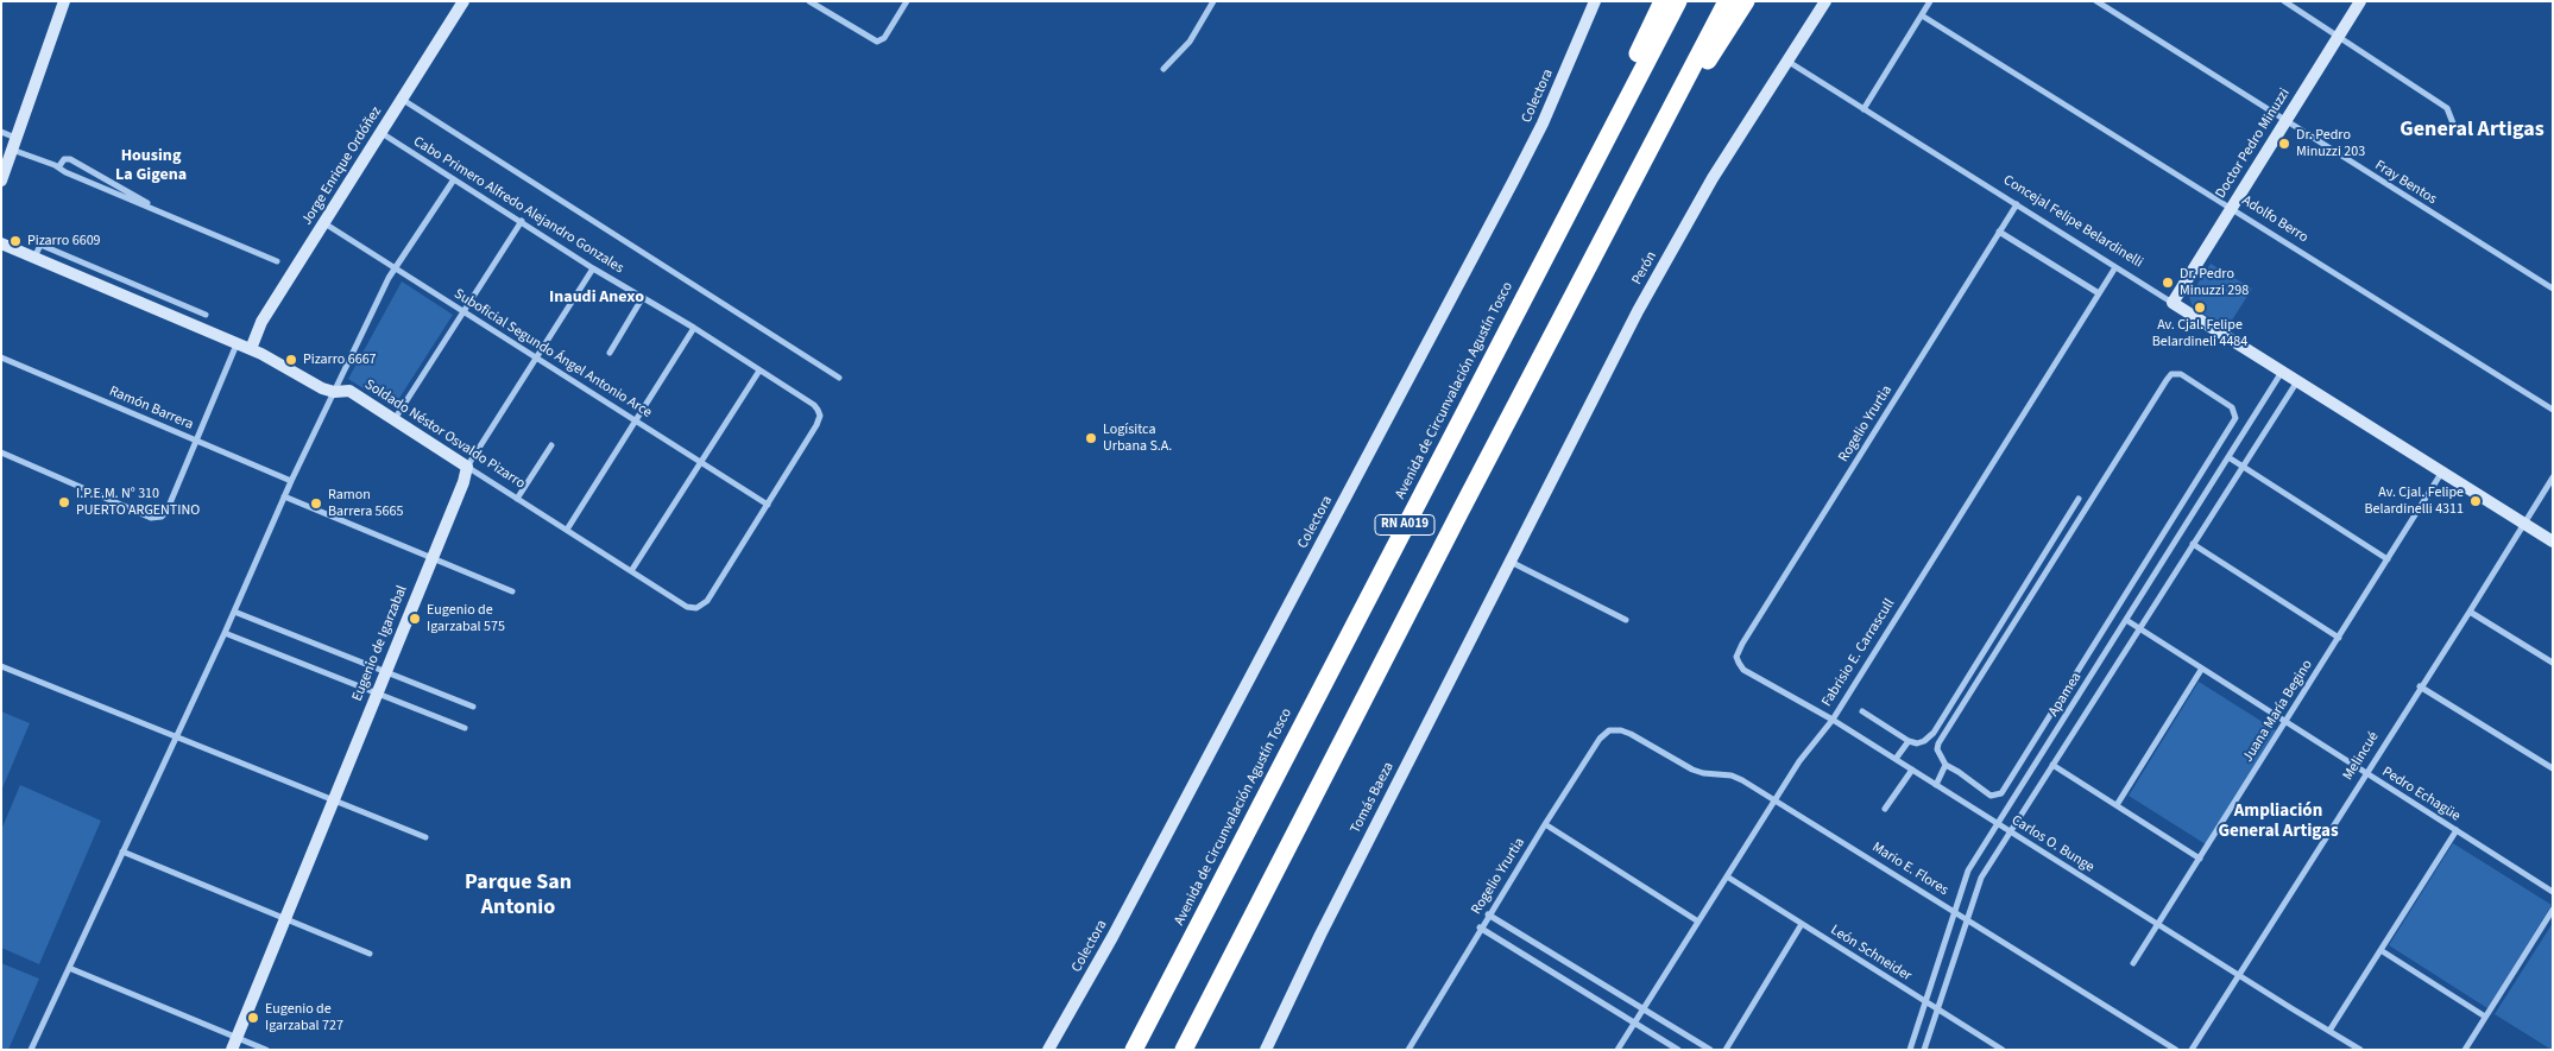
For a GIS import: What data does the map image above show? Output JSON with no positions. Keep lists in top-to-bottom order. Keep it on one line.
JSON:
{"streets":{"highway":["Avenida de Circunvalación Agustín Tosco","RN A019"],"street":["Colectora","Doctor Pedro Minuzzi","Jorge Enrique Ordóñez","Fray Bentos","Cabo Primero Alfredo Alejandro Gonzales","Adolfo Berro","Concejal Felipe Belardinelli","Perón","Suboficial Segundo Ángel Antonio Arce","Ramón Barrera","Rogelio Yrurtia","Soldado Néstor Osvaldo Pizarro","Eugenio de Igarzabal","Fabrisio E. Carrascull","Apamea","Juana María Begino","Melincué","Pedro Echagüe","Tomás Baeza","Carlos O. Bunge","Mario E. Flores","León Schneider"]},"crossings":[["Doctor Pedro Minuzzi","Fray Bentos"],["Doctor Pedro Minuzzi","Adolfo Berro"],["Doctor Pedro Minuzzi","Concejal Felipe Belardinelli"],["Jorge Enrique Ordóñez","Cabo Primero Alfredo Alejandro Gonzales"],["Jorge Enrique Ordóñez","Suboficial Segundo Ángel Antonio Arce"],["Jorge Enrique Ordóñez","Soldado Néstor Osvaldo Pizarro"],["Cabo Primero Alfredo Alejandro Gonzales","Suboficial Segundo Ángel Antonio Arce"],["Cabo Primero Alfredo Alejandro Gonzales","Soldado Néstor Osvaldo Pizarro"],["Cabo Primero Alfredo Alejandro Gonzales","Eugenio de Igarzabal"],["Concejal Felipe Belardinelli","Perón"],["Concejal Felipe Belardinelli","Rogelio Yrurtia"],["Concejal Felipe Belardinelli","Fabrisio E. Carrascull"],["Concejal Felipe Belardinelli","Apamea"],["Concejal Felipe Belardinelli","Juana María Begino"],["Concejal Felipe Belardinelli","Melincué"],["Perón","Tomás Baeza"],["Suboficial Segundo Ángel Antonio Arce","Soldado Néstor Osvaldo Pizarro"],["Suboficial Segundo Ángel Antonio Arce","Eugenio de Igarzabal"],["Rogelio Yrurtia","Carlos O. Bunge"],["Rogelio Yrurtia","Mario E. Flores"],["Soldado Néstor Osvaldo Pizarro","Eugenio de Igarzabal"],["Fabrisio E. Carrascull","Carlos O. Bunge"],["Fabrisio E. Carrascull","Mario E. Flores"],["Fabrisio E. Carrascull","León Schneider"],["Apamea","Pedro Echagüe"],["Apamea","Carlos O. Bunge"],["Apamea","Mario E. Flores"],["Apamea","León Schneider"],["Juana María Begino","Pedro Echagüe"],["Juana María Begino","Carlos O. Bunge"],["Melincué","Pedro Echagüe"],["Melincué","Carlos O. Bunge"]],"districts":["General Artigas","Housing La Gigena","Inaudi Anexo","Ampliación General Artigas","Parque San Antonio"],"places":["Dr. Pedro Minuzzi 203","Pizarro 6609","Dr. Pedro Minuzzi 298","Av. Cjal. Felipe Belardineli 4484","Pizarro 6667","Logísitca Urbana S.A.","Av. Cjal. Felipe Belardinelli 4311","I.P.E.M. N° 310 PUERTO ARGENTINO","Ramon Barrera 5665","Eugenio de Igarzabal 575","Eugenio de Igarzabal 727"]}
